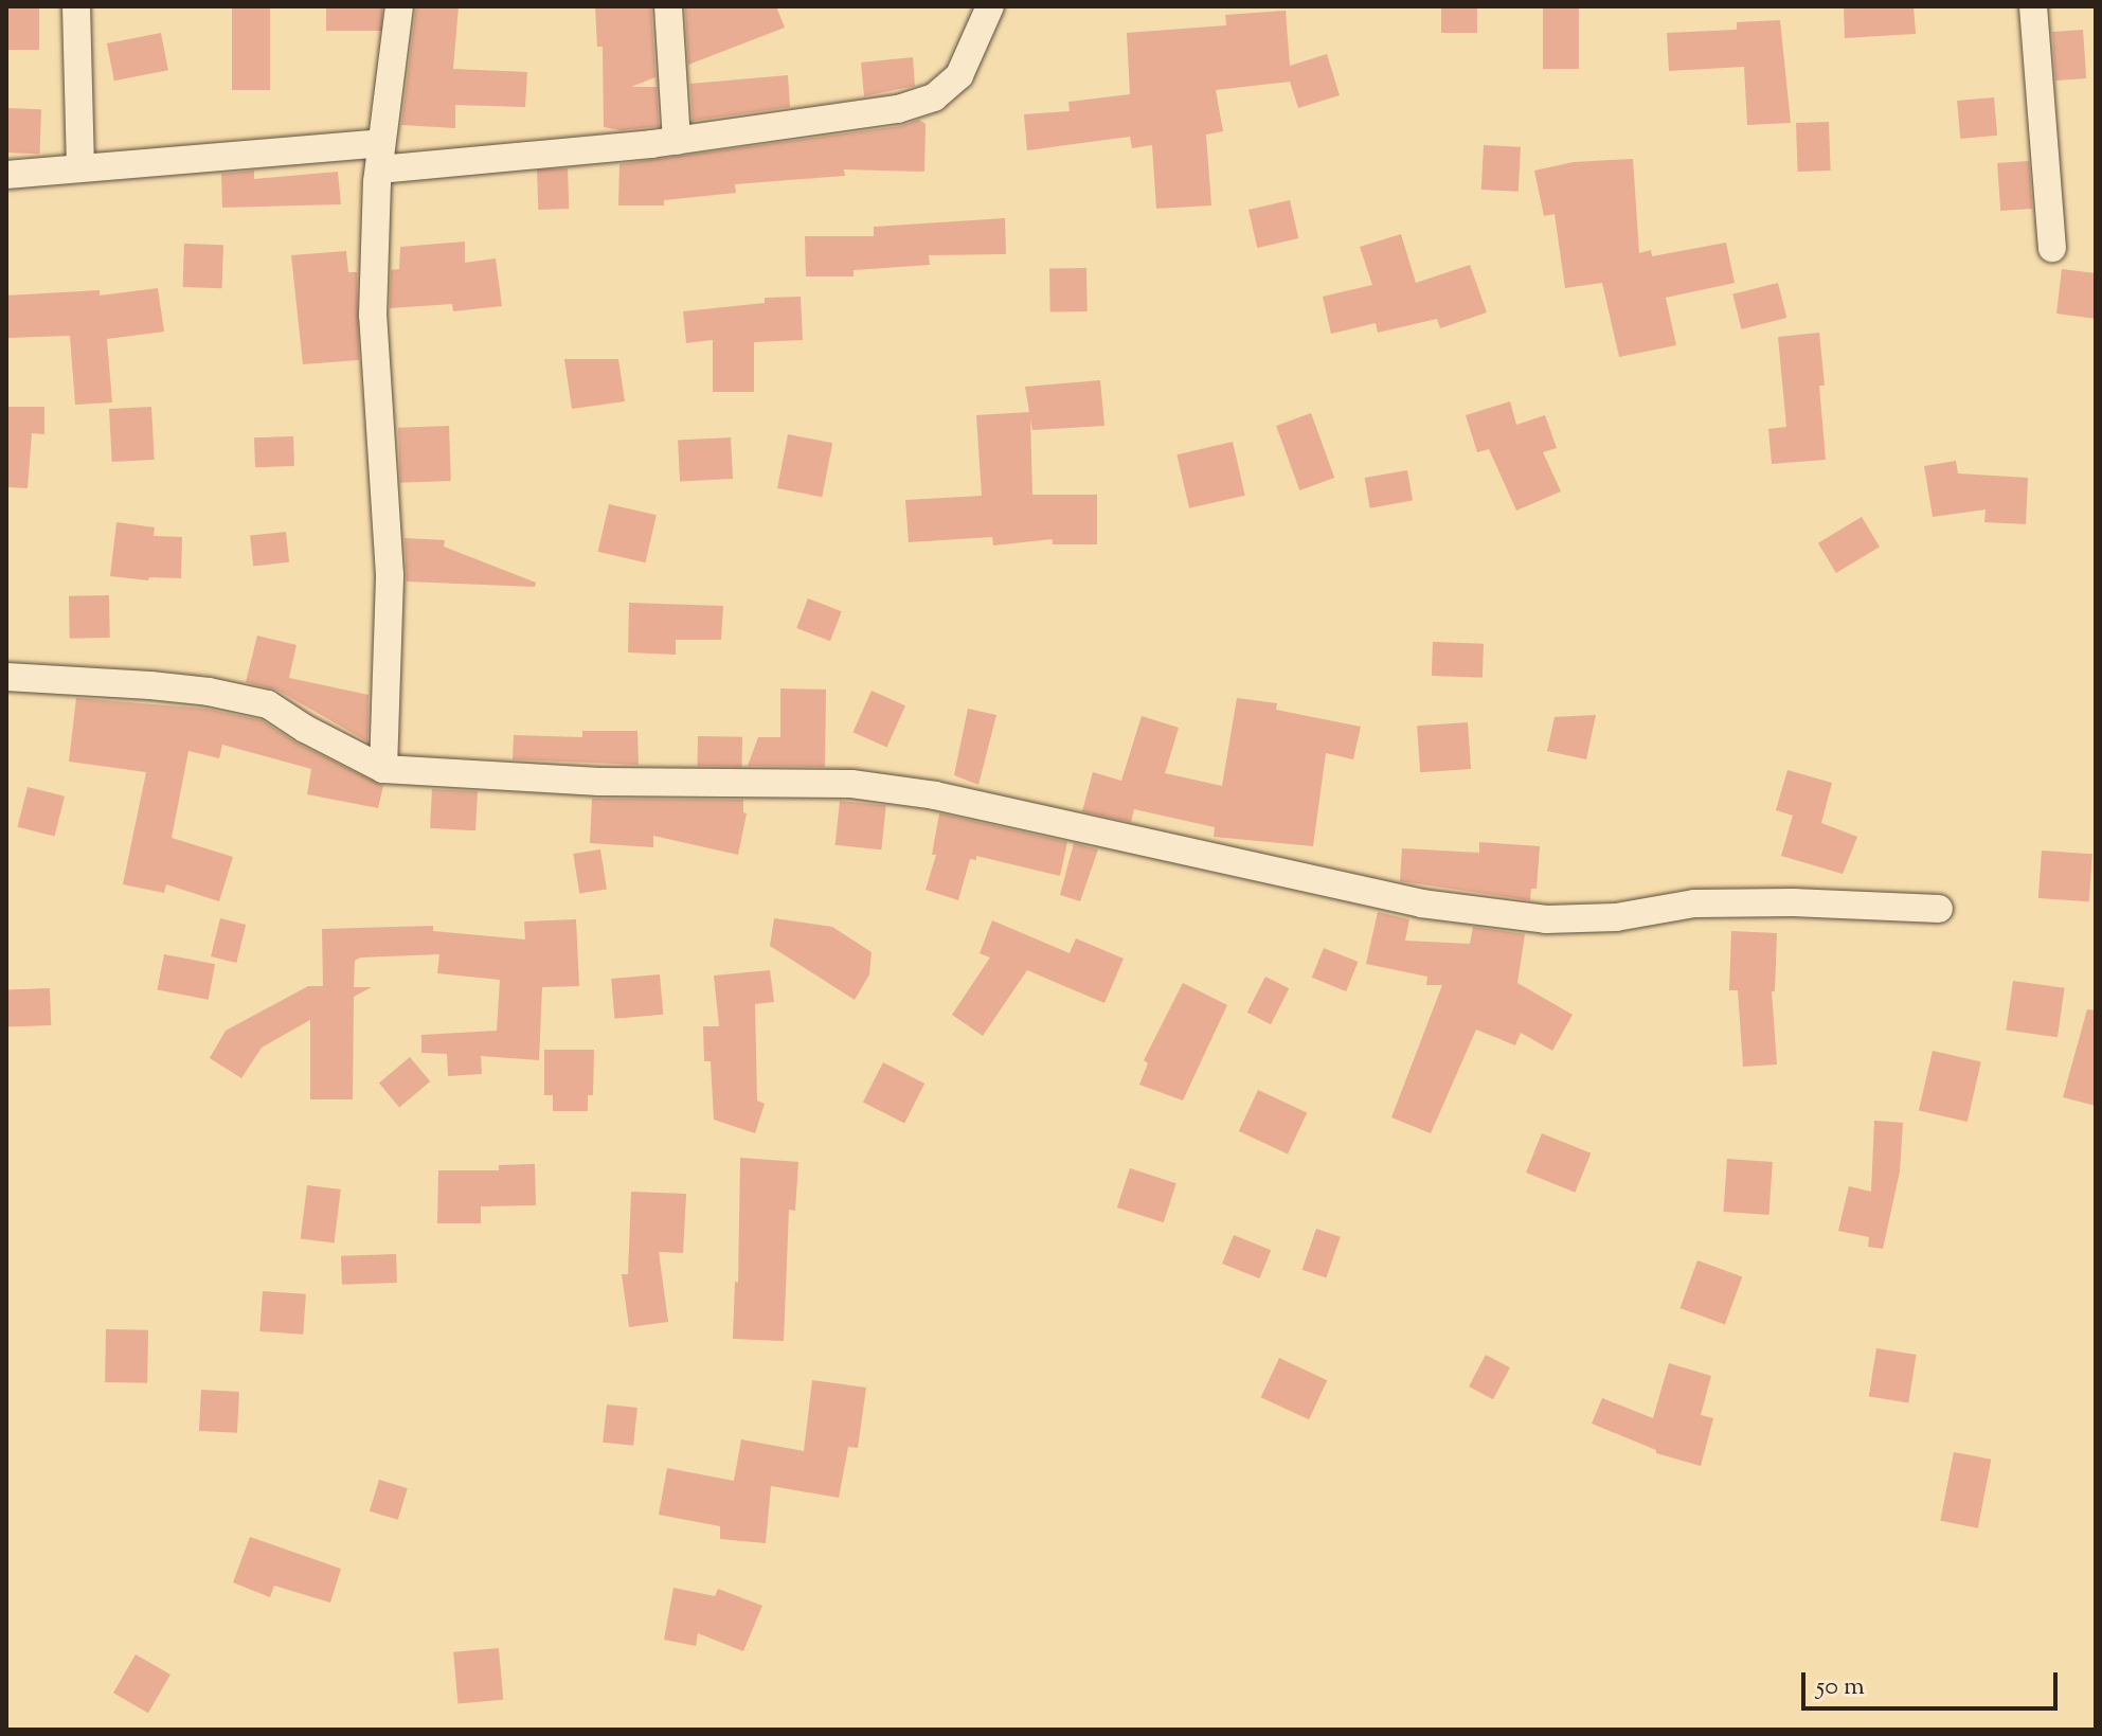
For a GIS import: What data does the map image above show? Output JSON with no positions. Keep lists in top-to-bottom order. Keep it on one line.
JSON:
{"scale_bar":"50 m"}
